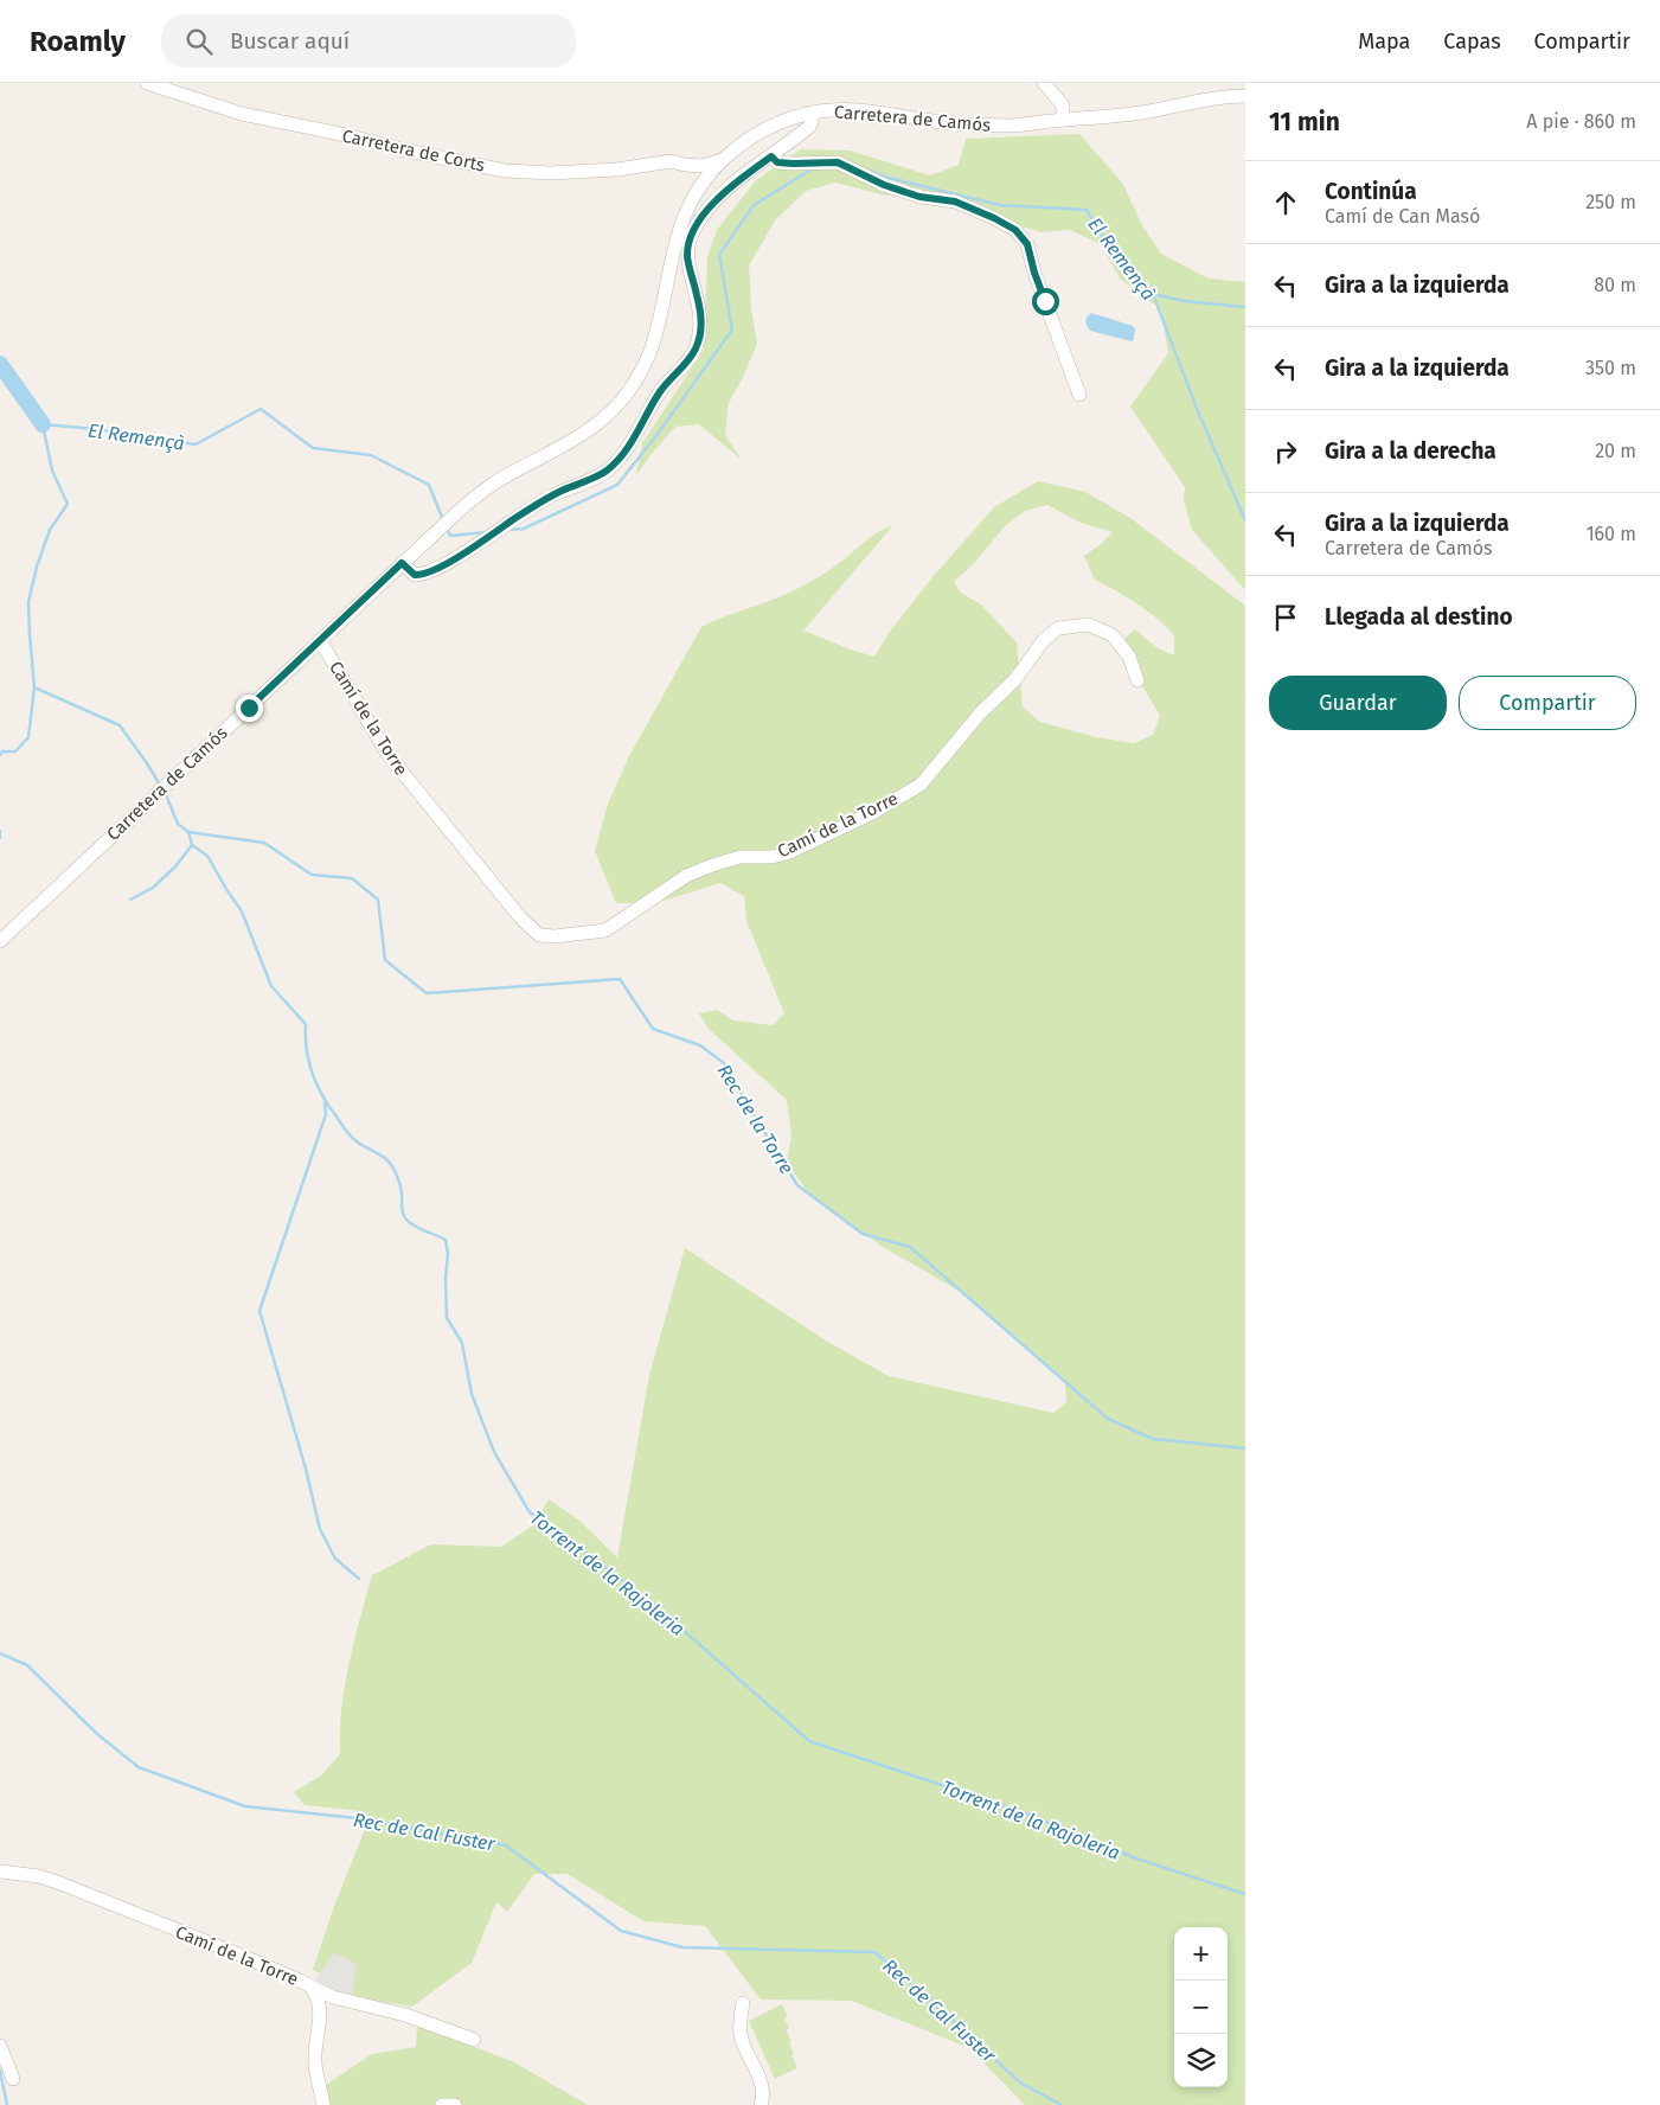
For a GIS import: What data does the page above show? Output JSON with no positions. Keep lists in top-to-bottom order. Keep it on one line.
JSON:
{"streets":{"street":["Carretera de Camós","Carretera de Corts","Camí de la Torre"]},"crossings":[["Carretera de Camós","Carretera de Corts"],["Carretera de Camós","Camí de la Torre"]],"water":["El Remençà","Rec de la Torre","Torrent de la Rajoleria","Rec de Cal Fuster"],"page":{"header":"Roamly","search":"Buscar aquí","nav":["Mapa","Capas","Compartir"],"heading":["11 min","A pie · 860 m"],"list":[["Continúa","Camí de Can Masó","250 m"],["Gira a la izquierda","80 m"],["Gira a la izquierda","350 m"],["Gira a la derecha","20 m"],["Gira a la izquierda","Carretera de Camós","160 m"],"Llegada al destino"],"buttons":["Guardar","Compartir"],"map_buttons":["+","−"]}}
